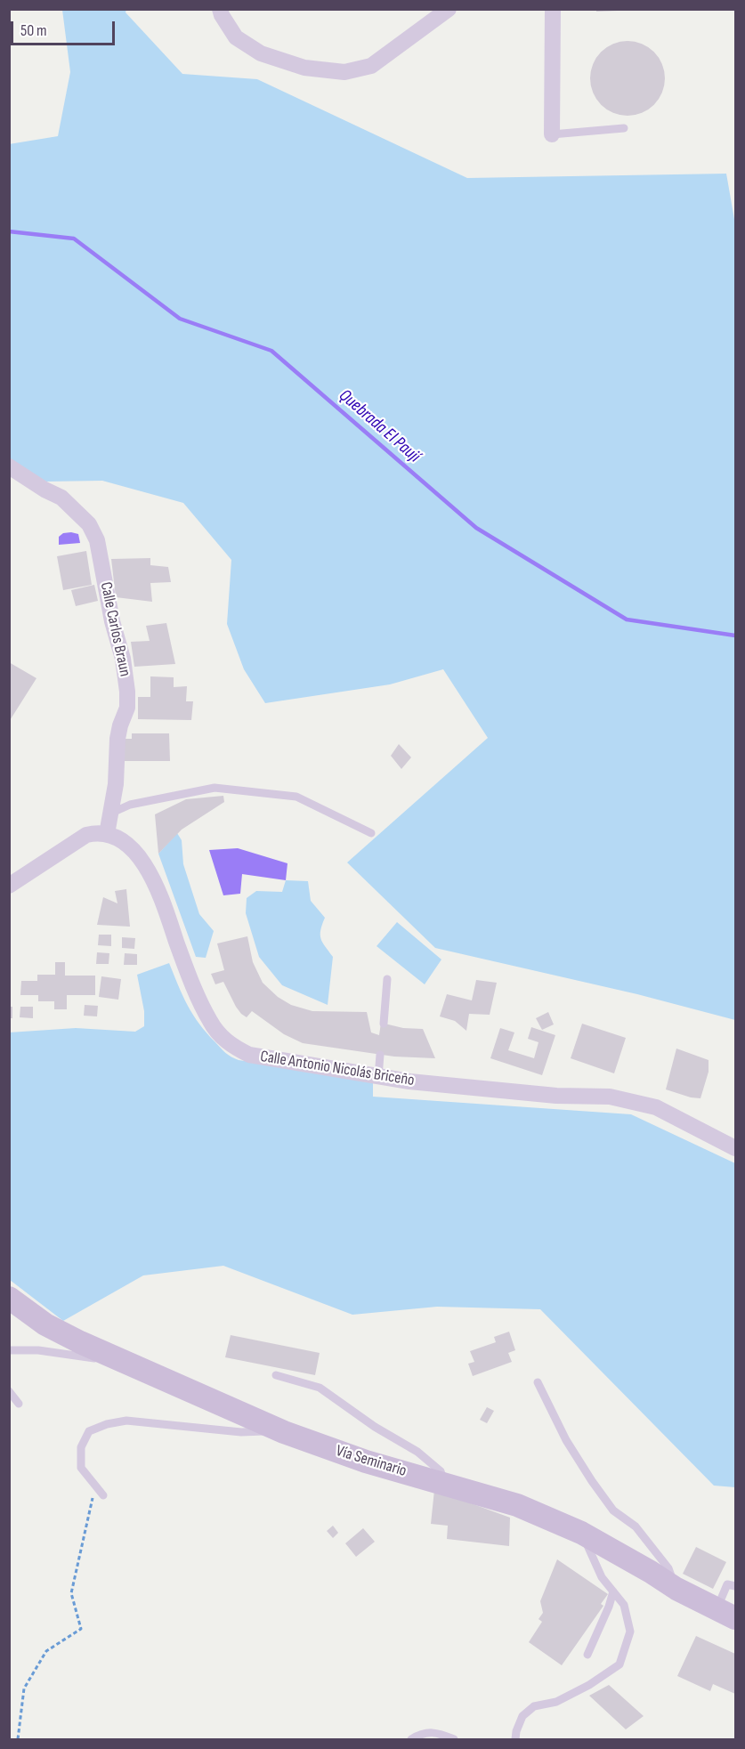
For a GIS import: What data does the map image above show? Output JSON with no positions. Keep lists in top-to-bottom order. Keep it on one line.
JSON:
{"streets":{"main road":["Vía Seminario"],"street":["Calle Carlos Braun","Calle Antonio Nicolás Briceño"]},"crossings":[["Calle Carlos Braun","Calle Antonio Nicolás Briceño"]],"water":["Quebrada El Paují"],"scale_bar":"50 m"}
